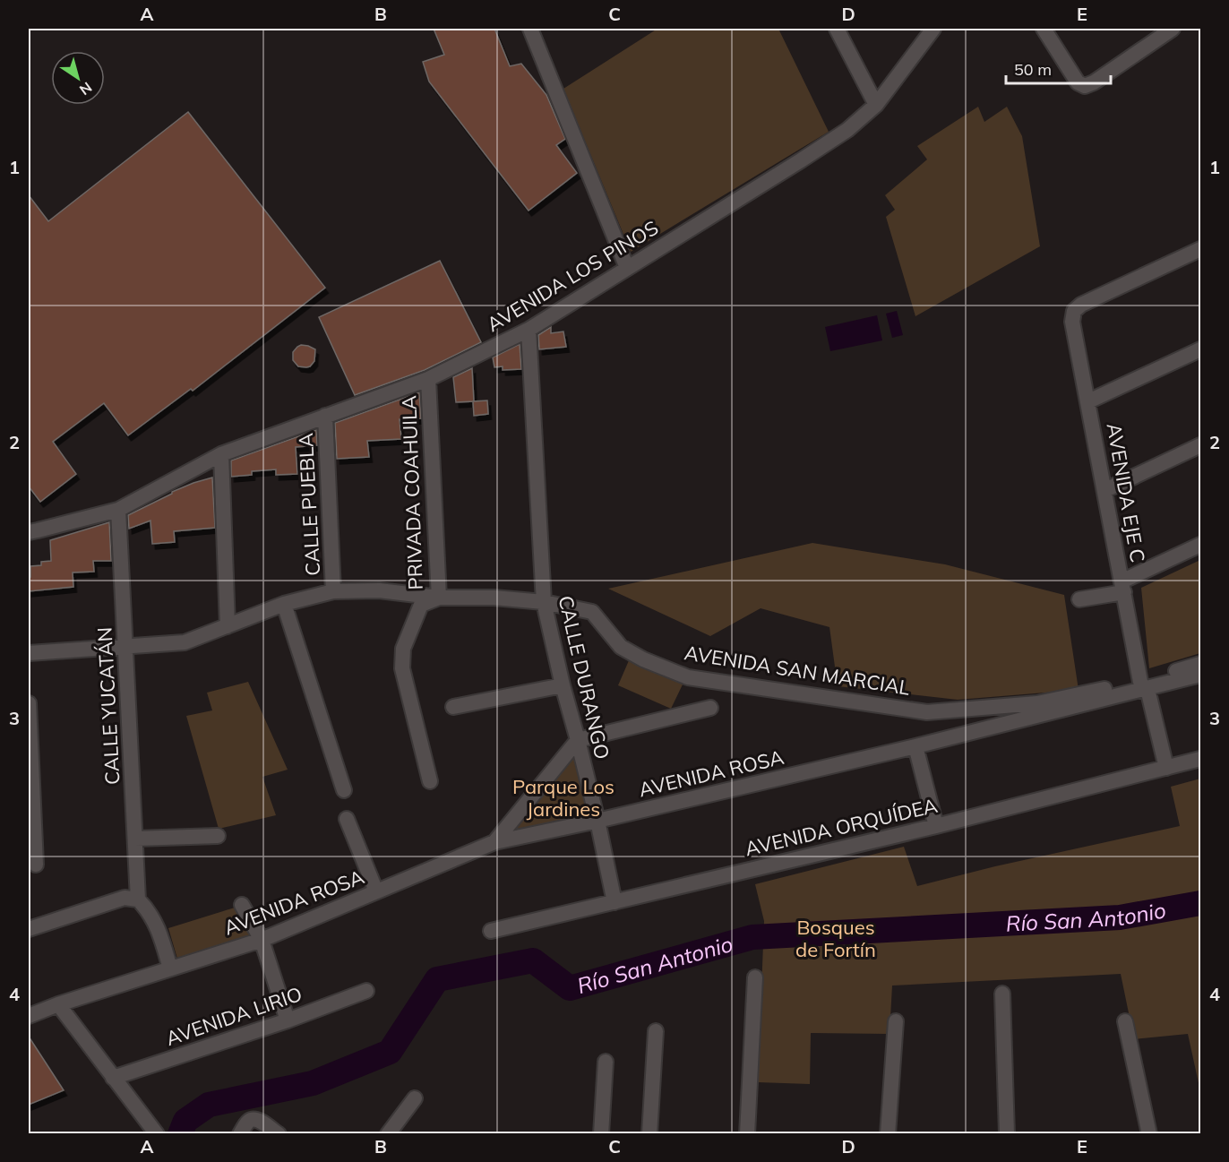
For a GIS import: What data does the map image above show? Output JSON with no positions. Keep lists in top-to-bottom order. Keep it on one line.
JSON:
{"streets":{"street":["AVENIDA LOS PINOS","PRIVADA COAHUILA","AVENIDA EJE C","CALLE PUEBLA","AVENIDA SAN MARCIAL","CALLE DURANGO","CALLE YUCATÁN","AVENIDA ROSA","AVENIDA ORQUÍDEA","AVENIDA LIRIO"]},"crossings":[["AVENIDA LOS PINOS","PRIVADA COAHUILA"],["AVENIDA LOS PINOS","CALLE PUEBLA"],["AVENIDA LOS PINOS","CALLE DURANGO"],["AVENIDA LOS PINOS","CALLE YUCATÁN"],["PRIVADA COAHUILA","AVENIDA SAN MARCIAL"],["AVENIDA EJE C","AVENIDA SAN MARCIAL"],["AVENIDA EJE C","AVENIDA ROSA"],["AVENIDA EJE C","AVENIDA ORQUÍDEA"],["CALLE PUEBLA","AVENIDA SAN MARCIAL"],["AVENIDA SAN MARCIAL","CALLE DURANGO"],["AVENIDA SAN MARCIAL","CALLE YUCATÁN"],["AVENIDA SAN MARCIAL","AVENIDA ROSA"],["CALLE DURANGO","AVENIDA ROSA"],["CALLE DURANGO","AVENIDA ORQUÍDEA"]],"water":["Río San Antonio"],"parks":["Parque Los Jardines","Bosques de Fortín"],"scale_bar":"50 m","north":"bottom right","grid":{"columns":["A","B","C","D","E"],"rows":["1","2","3","4"]}}
